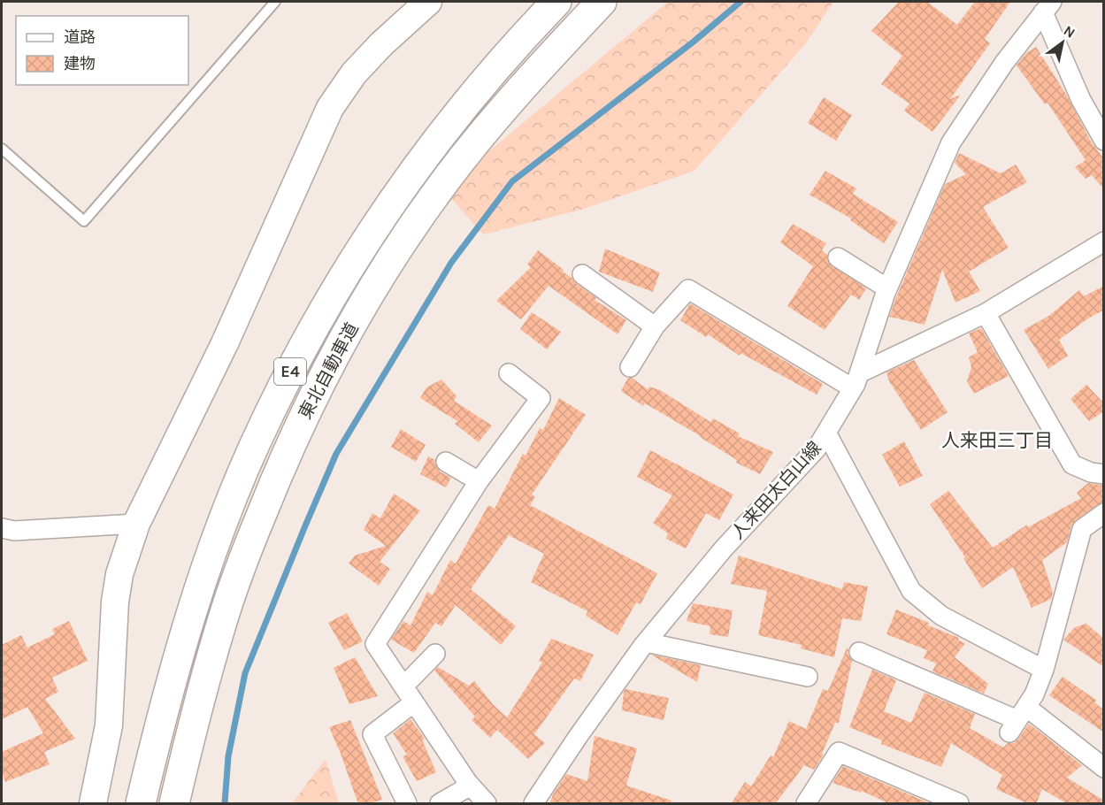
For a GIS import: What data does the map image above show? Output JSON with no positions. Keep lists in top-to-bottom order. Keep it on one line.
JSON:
{"streets":{"highway":["東北自動車道","E4"],"street":["人来田太白山線"]},"districts":["人来田三丁目"],"legend":["道路","建物"],"north":"top right"}
